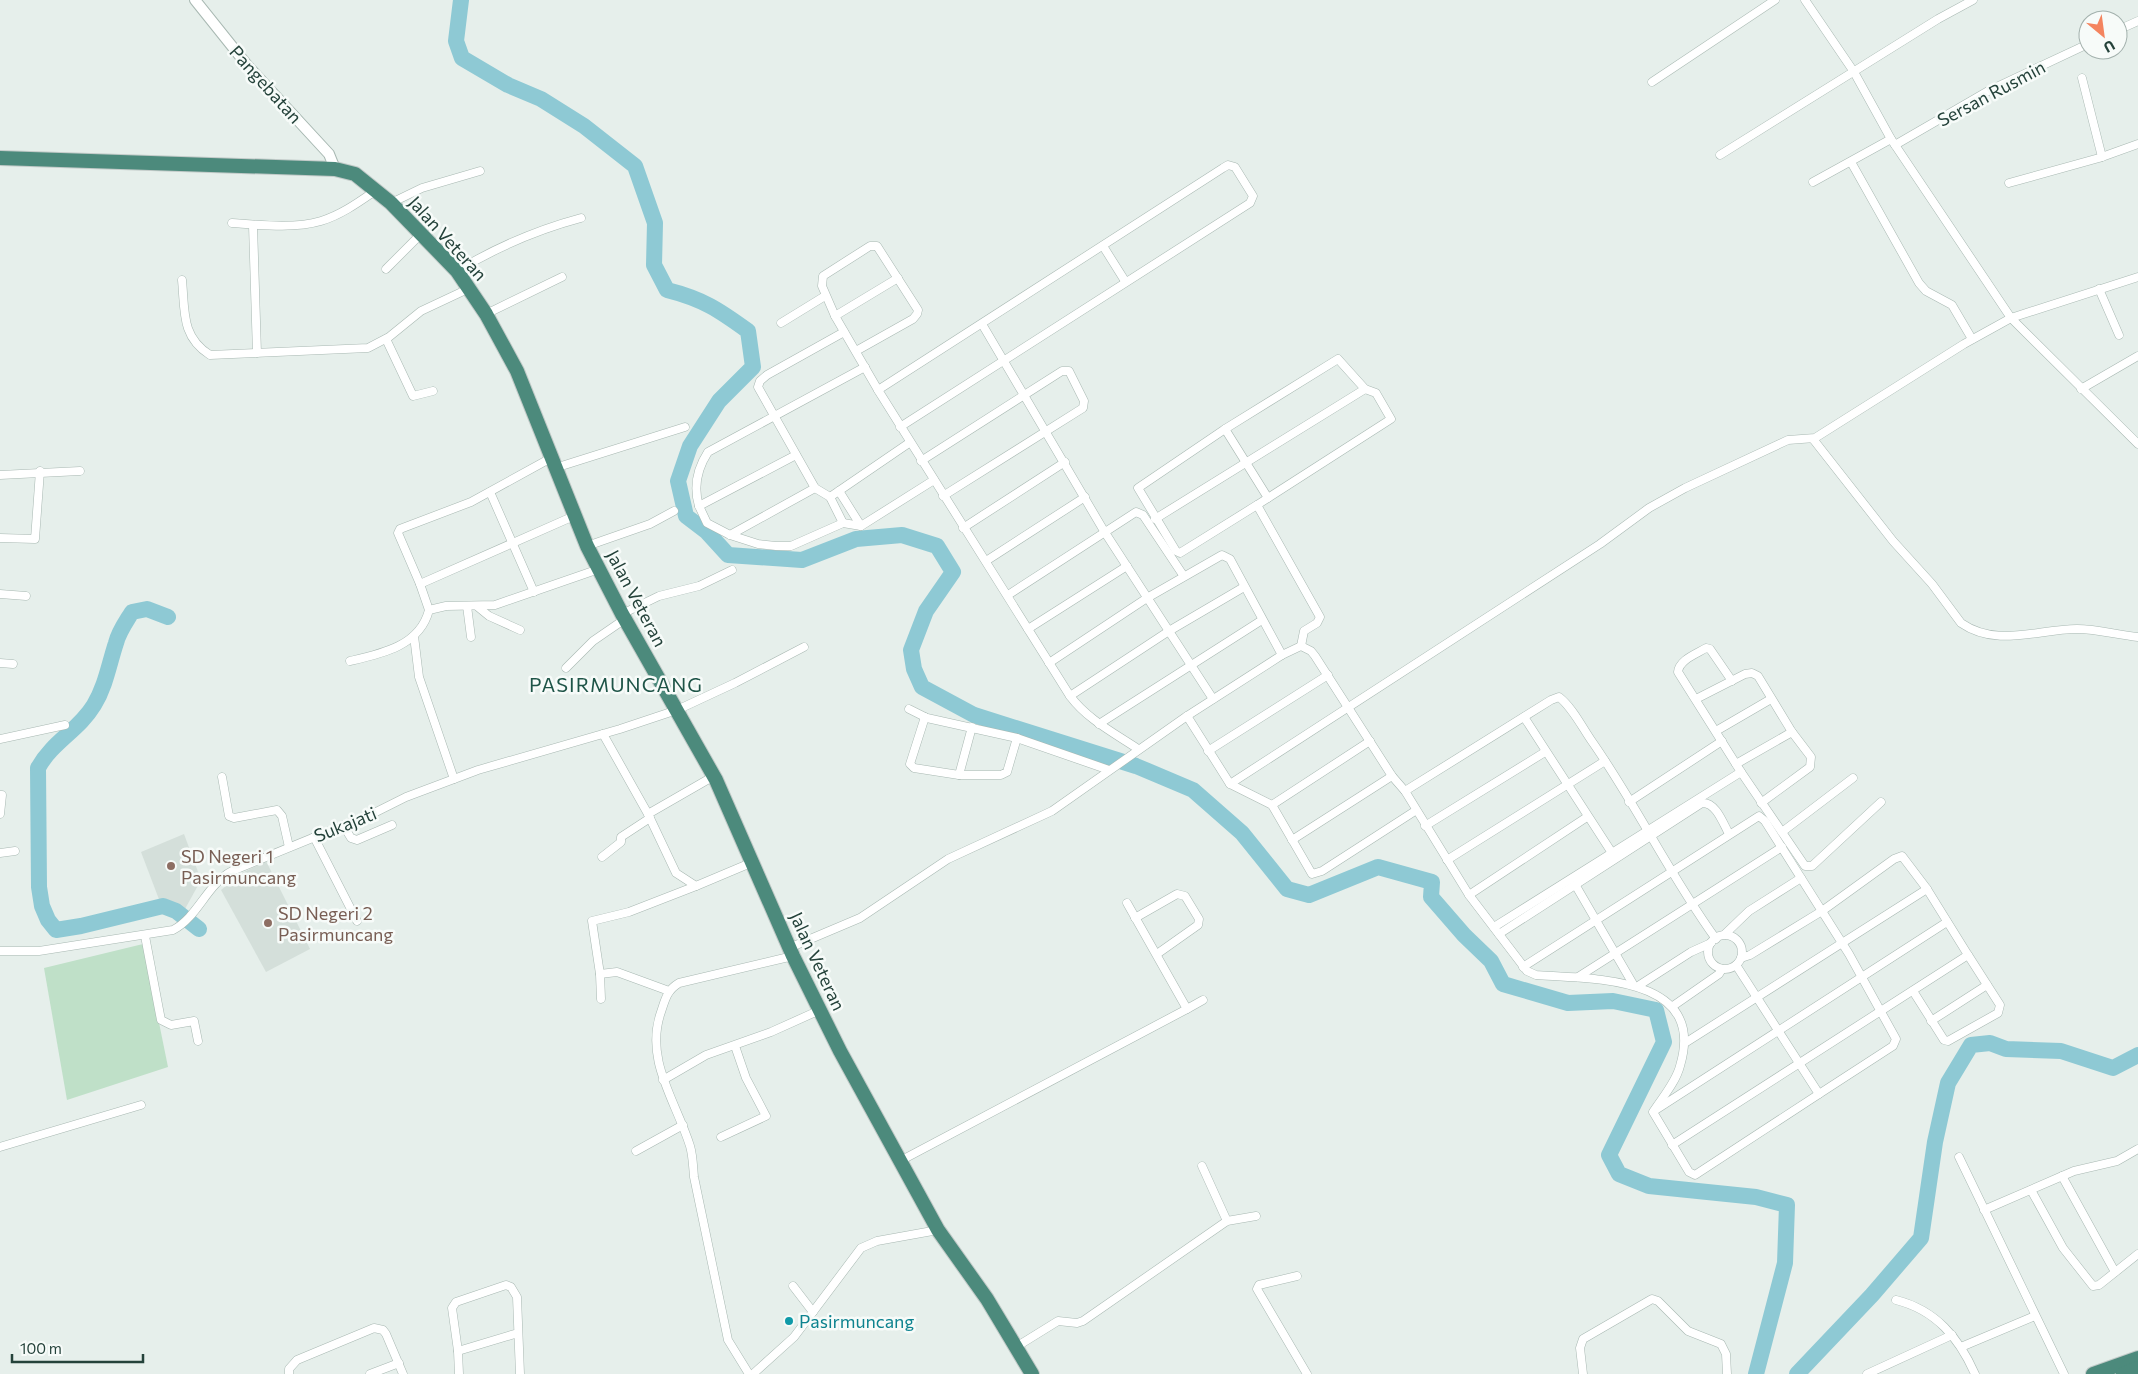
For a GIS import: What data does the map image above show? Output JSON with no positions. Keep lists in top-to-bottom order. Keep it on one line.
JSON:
{"streets":{"highway":["Jalan Veteran"],"street":["Pangebatan","Sersan Rusmin","Sukajati"]},"crossings":[["Pangebatan","Jalan Veteran"],["Jalan Veteran","Sukajati"]],"districts":["PASIRMUNCANG"],"places":["SD Negeri 1 Pasirmuncang","SD Negeri 2 Pasirmuncang","Pasirmuncang"],"scale_bar":"100 m","north":"bottom right"}
